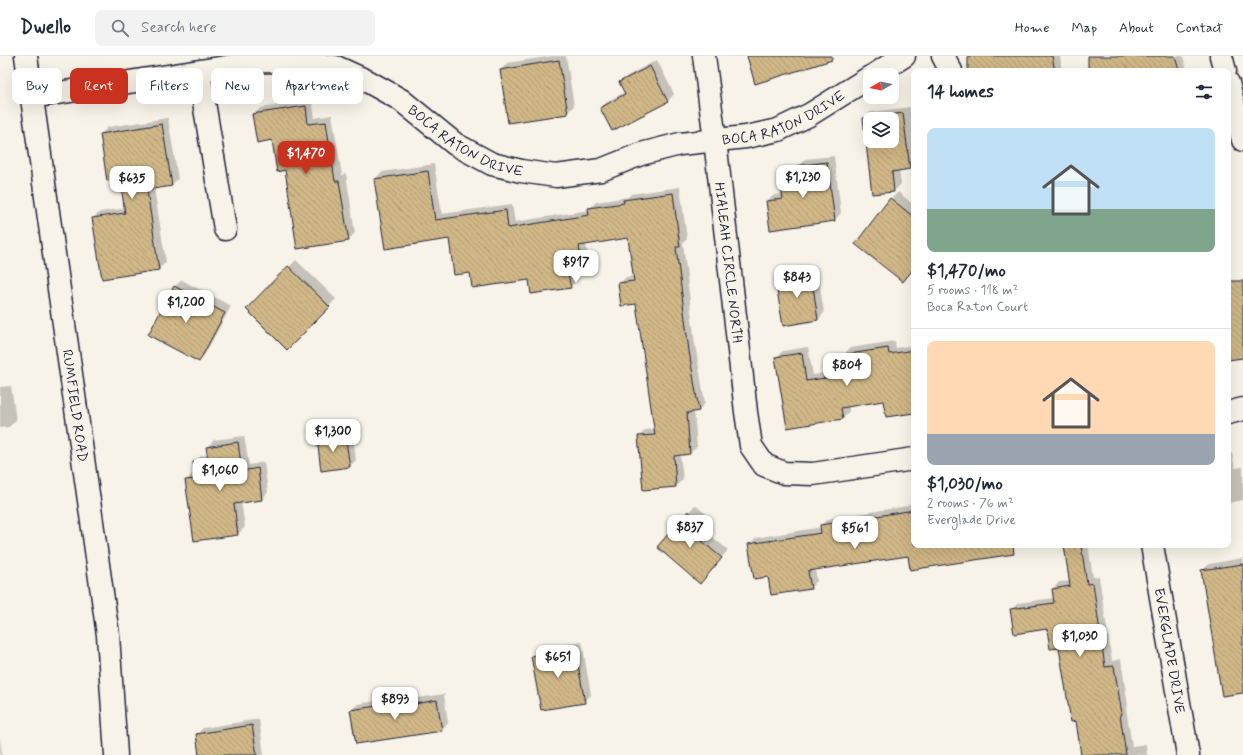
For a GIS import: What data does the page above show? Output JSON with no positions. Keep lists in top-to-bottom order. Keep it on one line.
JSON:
{"streets":{"street":["BOCA RATON DRIVE","HIALEAH CIRCLE NORTH","RUMFIELD ROAD","EVERGLADE DRIVE"]},"crossings":[["BOCA RATON DRIVE","HIALEAH CIRCLE NORTH"]],"north":"left","page":{"header":"Dwello","search":"Search here","nav":["Home","Map","About","Contact"],"chip":["Buy","Rent","Filters","New","Apartment"],"heading":"14 homes","list":[{"name":"$1,470/mo","note":"5 rooms · 118 m² · Boca Raton Court"},{"name":"$1,030/mo","note":"2 rooms · 76 m² · Everglade Drive"}],"price":["$1,470","$1,230","$635","$917","$843","$1,200","$804","$1,300","$1,060","$837","$561","$1,030","$651","$893"]}}
